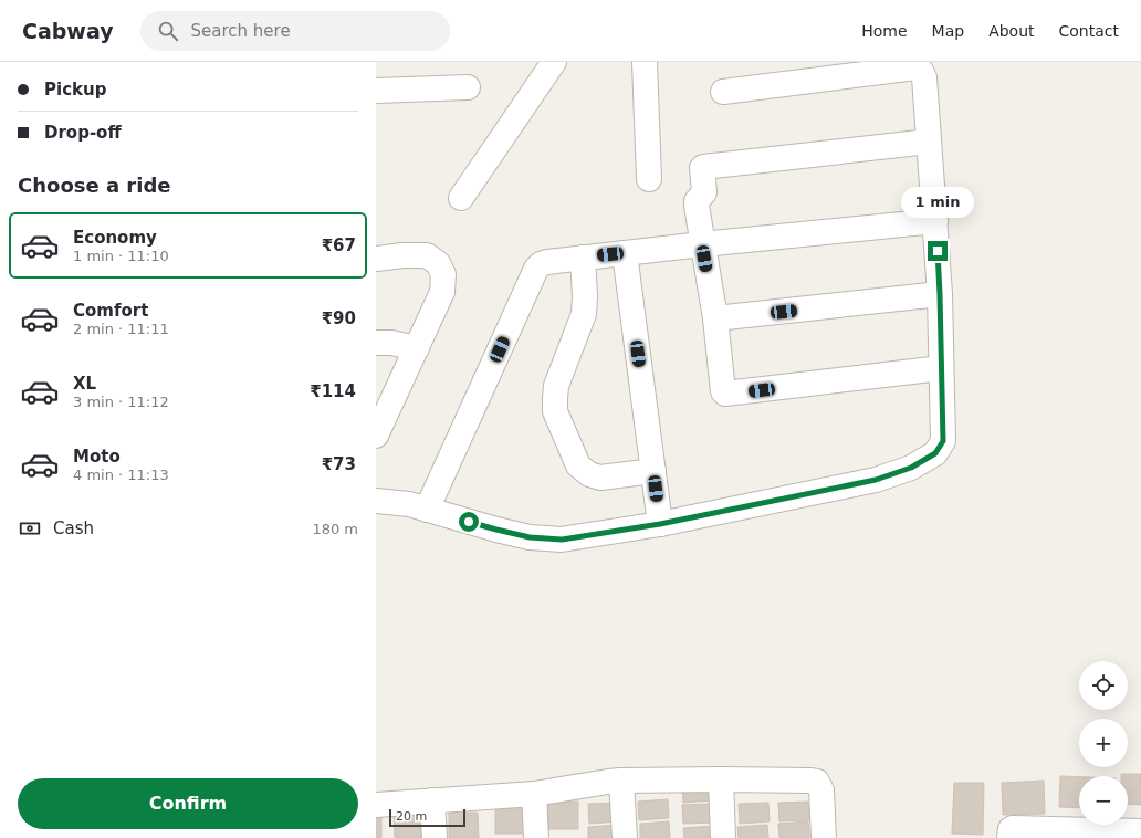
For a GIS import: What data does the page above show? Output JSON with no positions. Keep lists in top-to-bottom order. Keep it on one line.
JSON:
{"scale_bar":"20 m","page":{"header":"Cabway","search":"Search here","nav":["Home","Map","About","Contact"],"banner":["Pickup","Drop-off"],"heading":"Choose a ride","bubble":"1 min","list":[{"name":"Economy","note":"1 min · 11:10","value":"₹67"},{"name":"Comfort","note":"2 min · 11:11","value":"₹90"},{"name":"XL","note":"3 min · 11:12","value":"₹114"},{"name":"Moto","note":"4 min · 11:13","value":"₹73"}],"pay":["Cash","180 m"],"map_buttons":["+","−"],"buttons":"Confirm","scale":"20 m"}}
